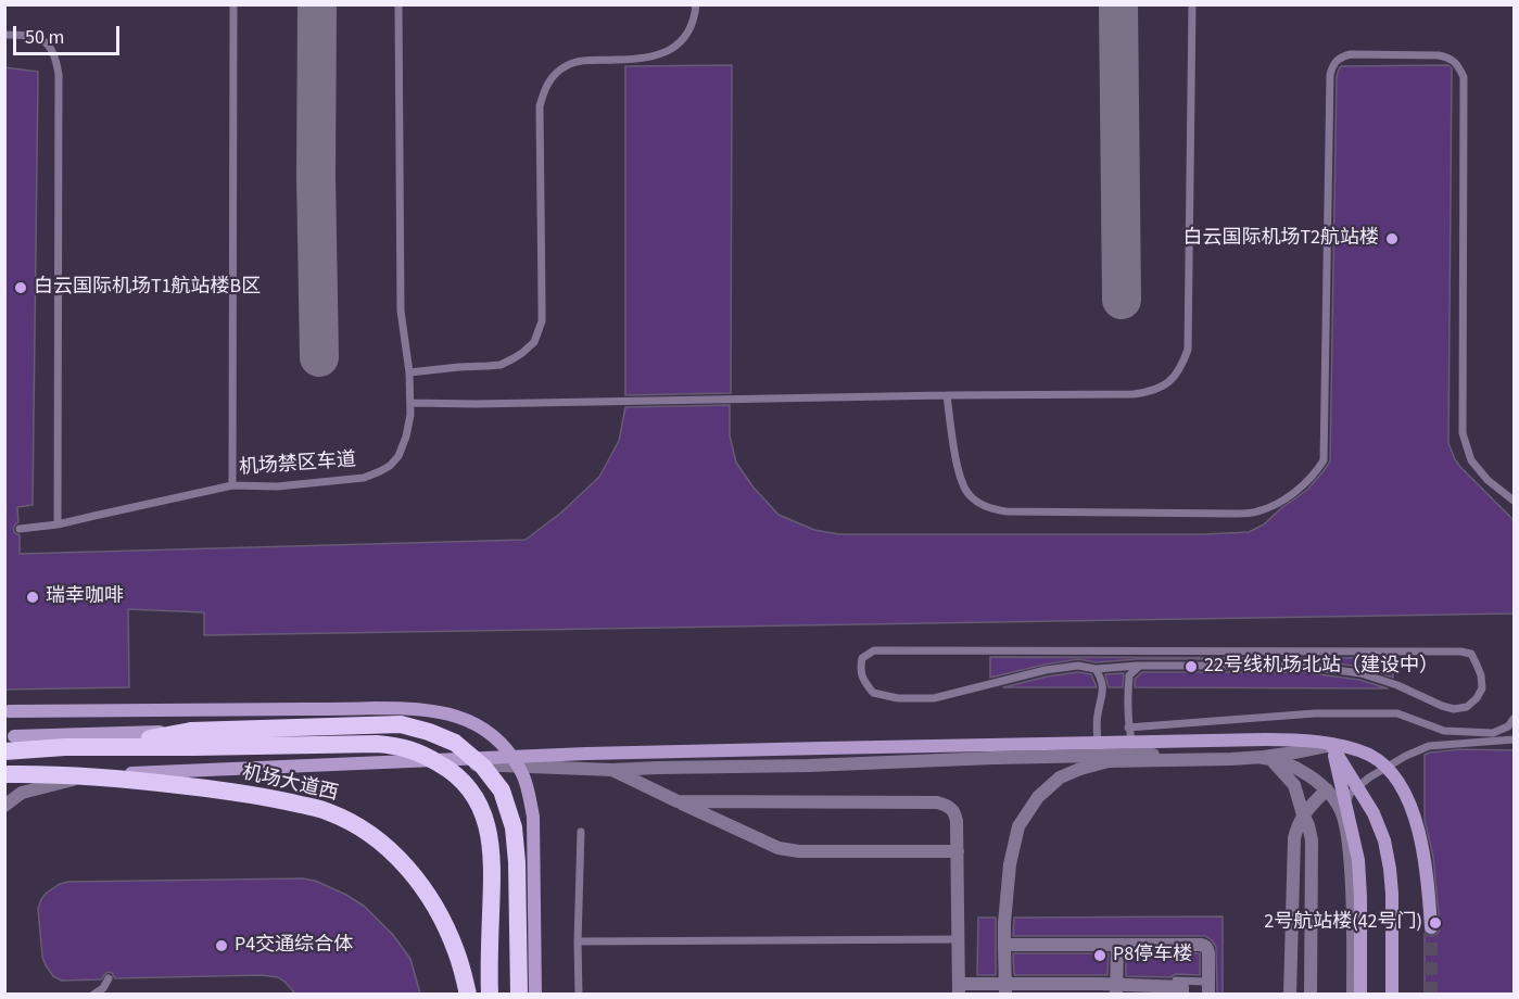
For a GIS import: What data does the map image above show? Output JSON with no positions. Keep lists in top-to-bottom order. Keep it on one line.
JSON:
{"streets":{"highway":["机场大道西"],"lane":["机场禁区车道"]},"places":["白云国际机场T2航站楼","白云国际机场T1航站楼B区","瑞幸咖啡","22号线机场北站（建设中）","2号航站楼(42号门)","P4交通综合体","P8停车楼"],"scale_bar":"50 m"}
